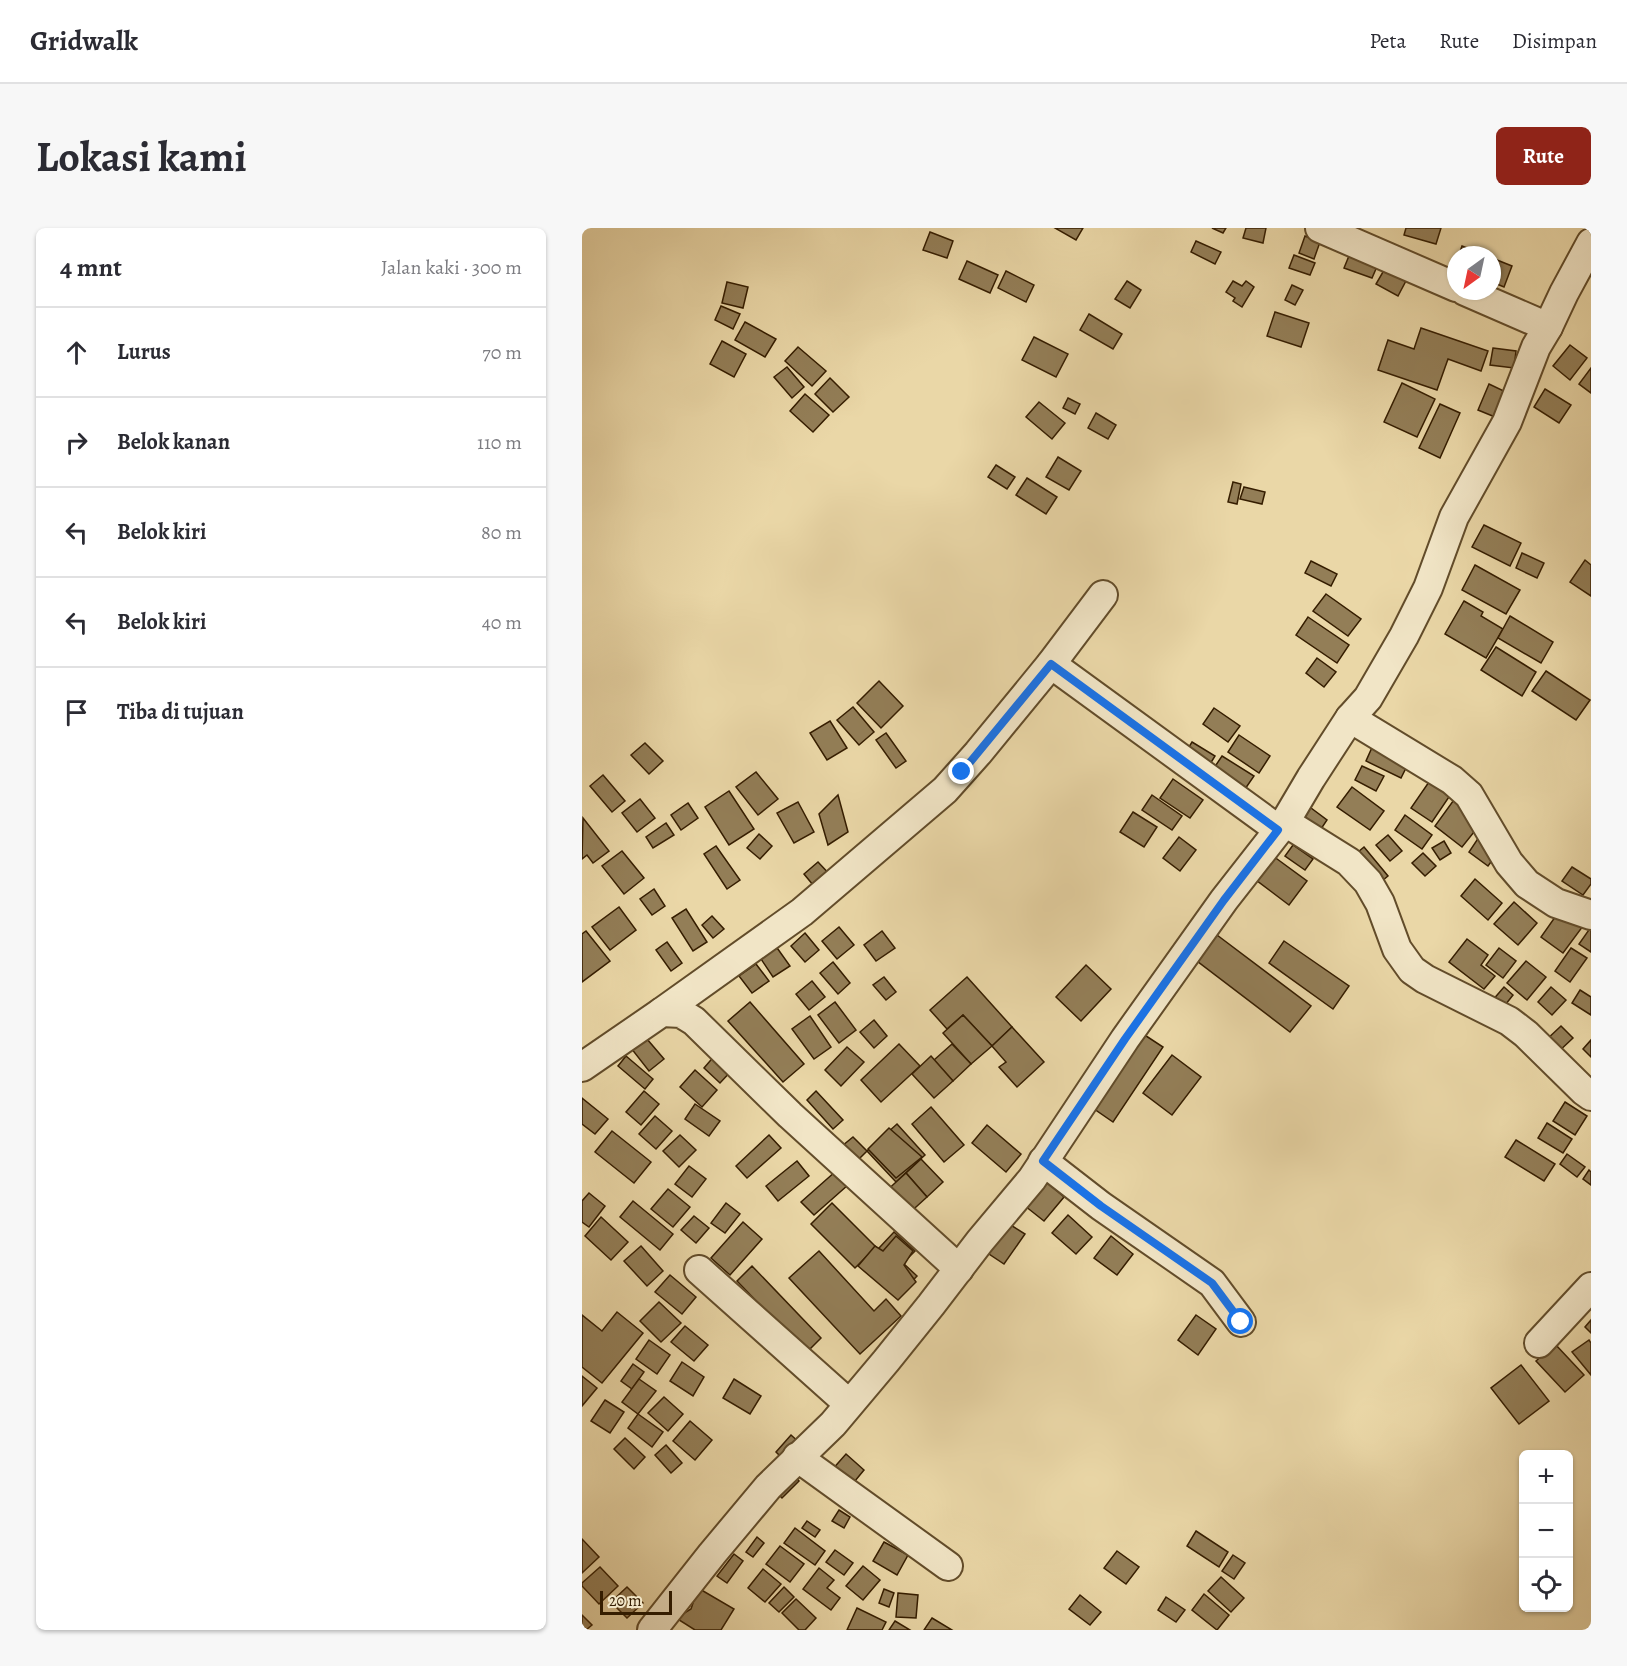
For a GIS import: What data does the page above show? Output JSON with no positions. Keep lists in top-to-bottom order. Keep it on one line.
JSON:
{"scale_bar":"20 m","north":"bottom left","page":{"header":"Gridwalk","nav":["Peta","Rute","Disimpan"],"buttons":"Rute","title":"Lokasi kami","heading":["4 mnt","Jalan kaki · 300 m"],"list":[["Lurus","70 m"],["Belok kanan","110 m"],["Belok kiri","80 m"],["Belok kiri","40 m"],"Tiba di tujuan"],"map_buttons":["+","−"],"scale":"20 m"}}
